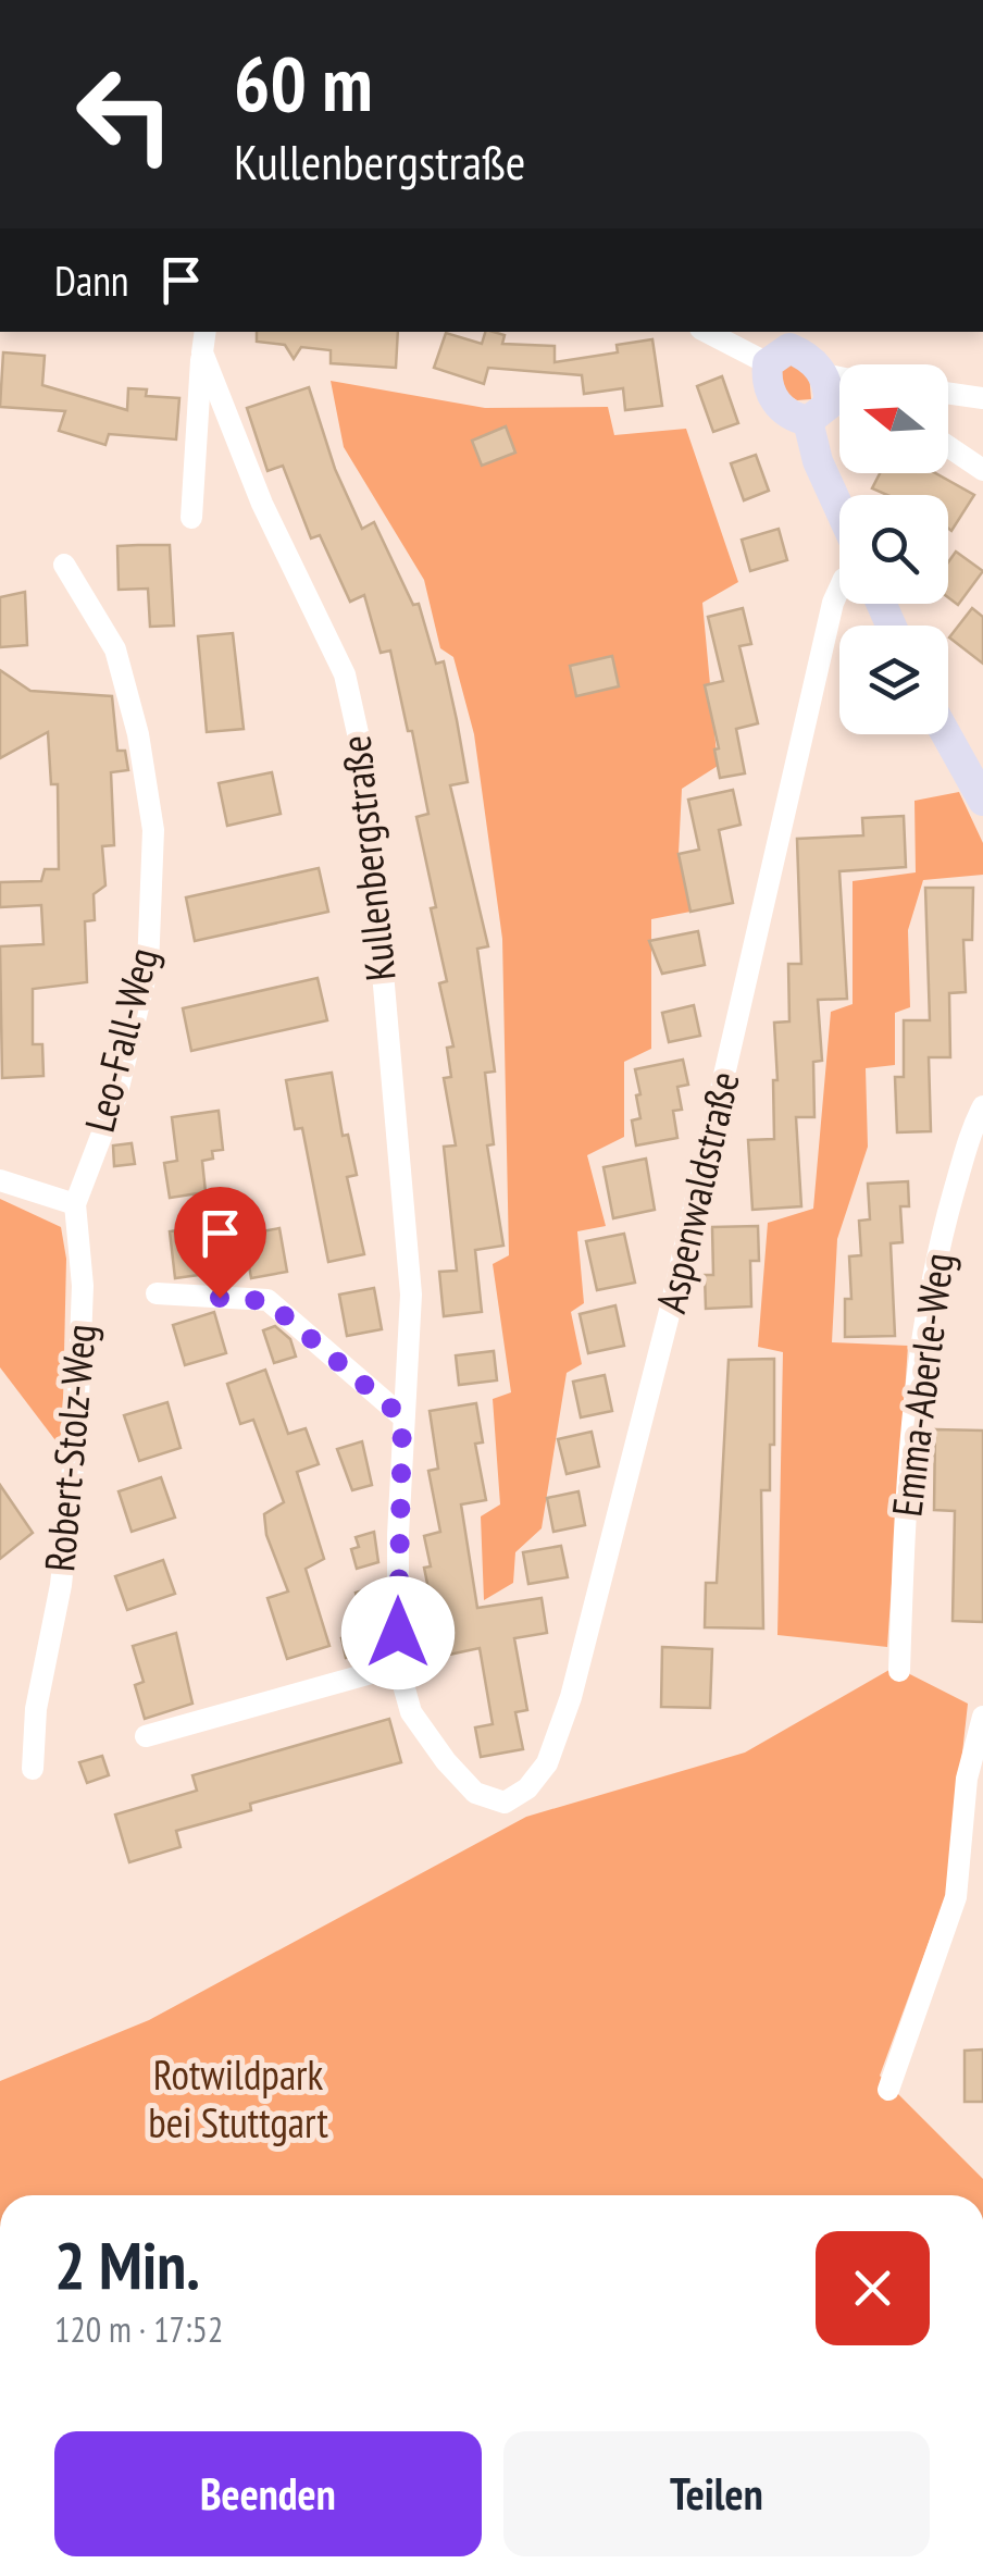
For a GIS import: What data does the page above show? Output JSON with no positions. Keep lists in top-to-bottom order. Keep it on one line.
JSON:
{"streets":{"street":["Kullenbergstraße","Leo-Fall-Weg","Aspenwaldstraße","Emma-Aberle-Weg","Robert-Stolz-Weg"]},"crossings":[["Kullenbergstraße","Aspenwaldstraße"],["Leo-Fall-Weg","Robert-Stolz-Weg"]],"parks":["Rotwildpark bei Stuttgart"],"north":"left","page":{"turn":["60 m","Kullenbergstraße"],"then":"Dann","heading":["2 Min.","120 m · 17:52"],"buttons":["Beenden","Teilen"]}}
